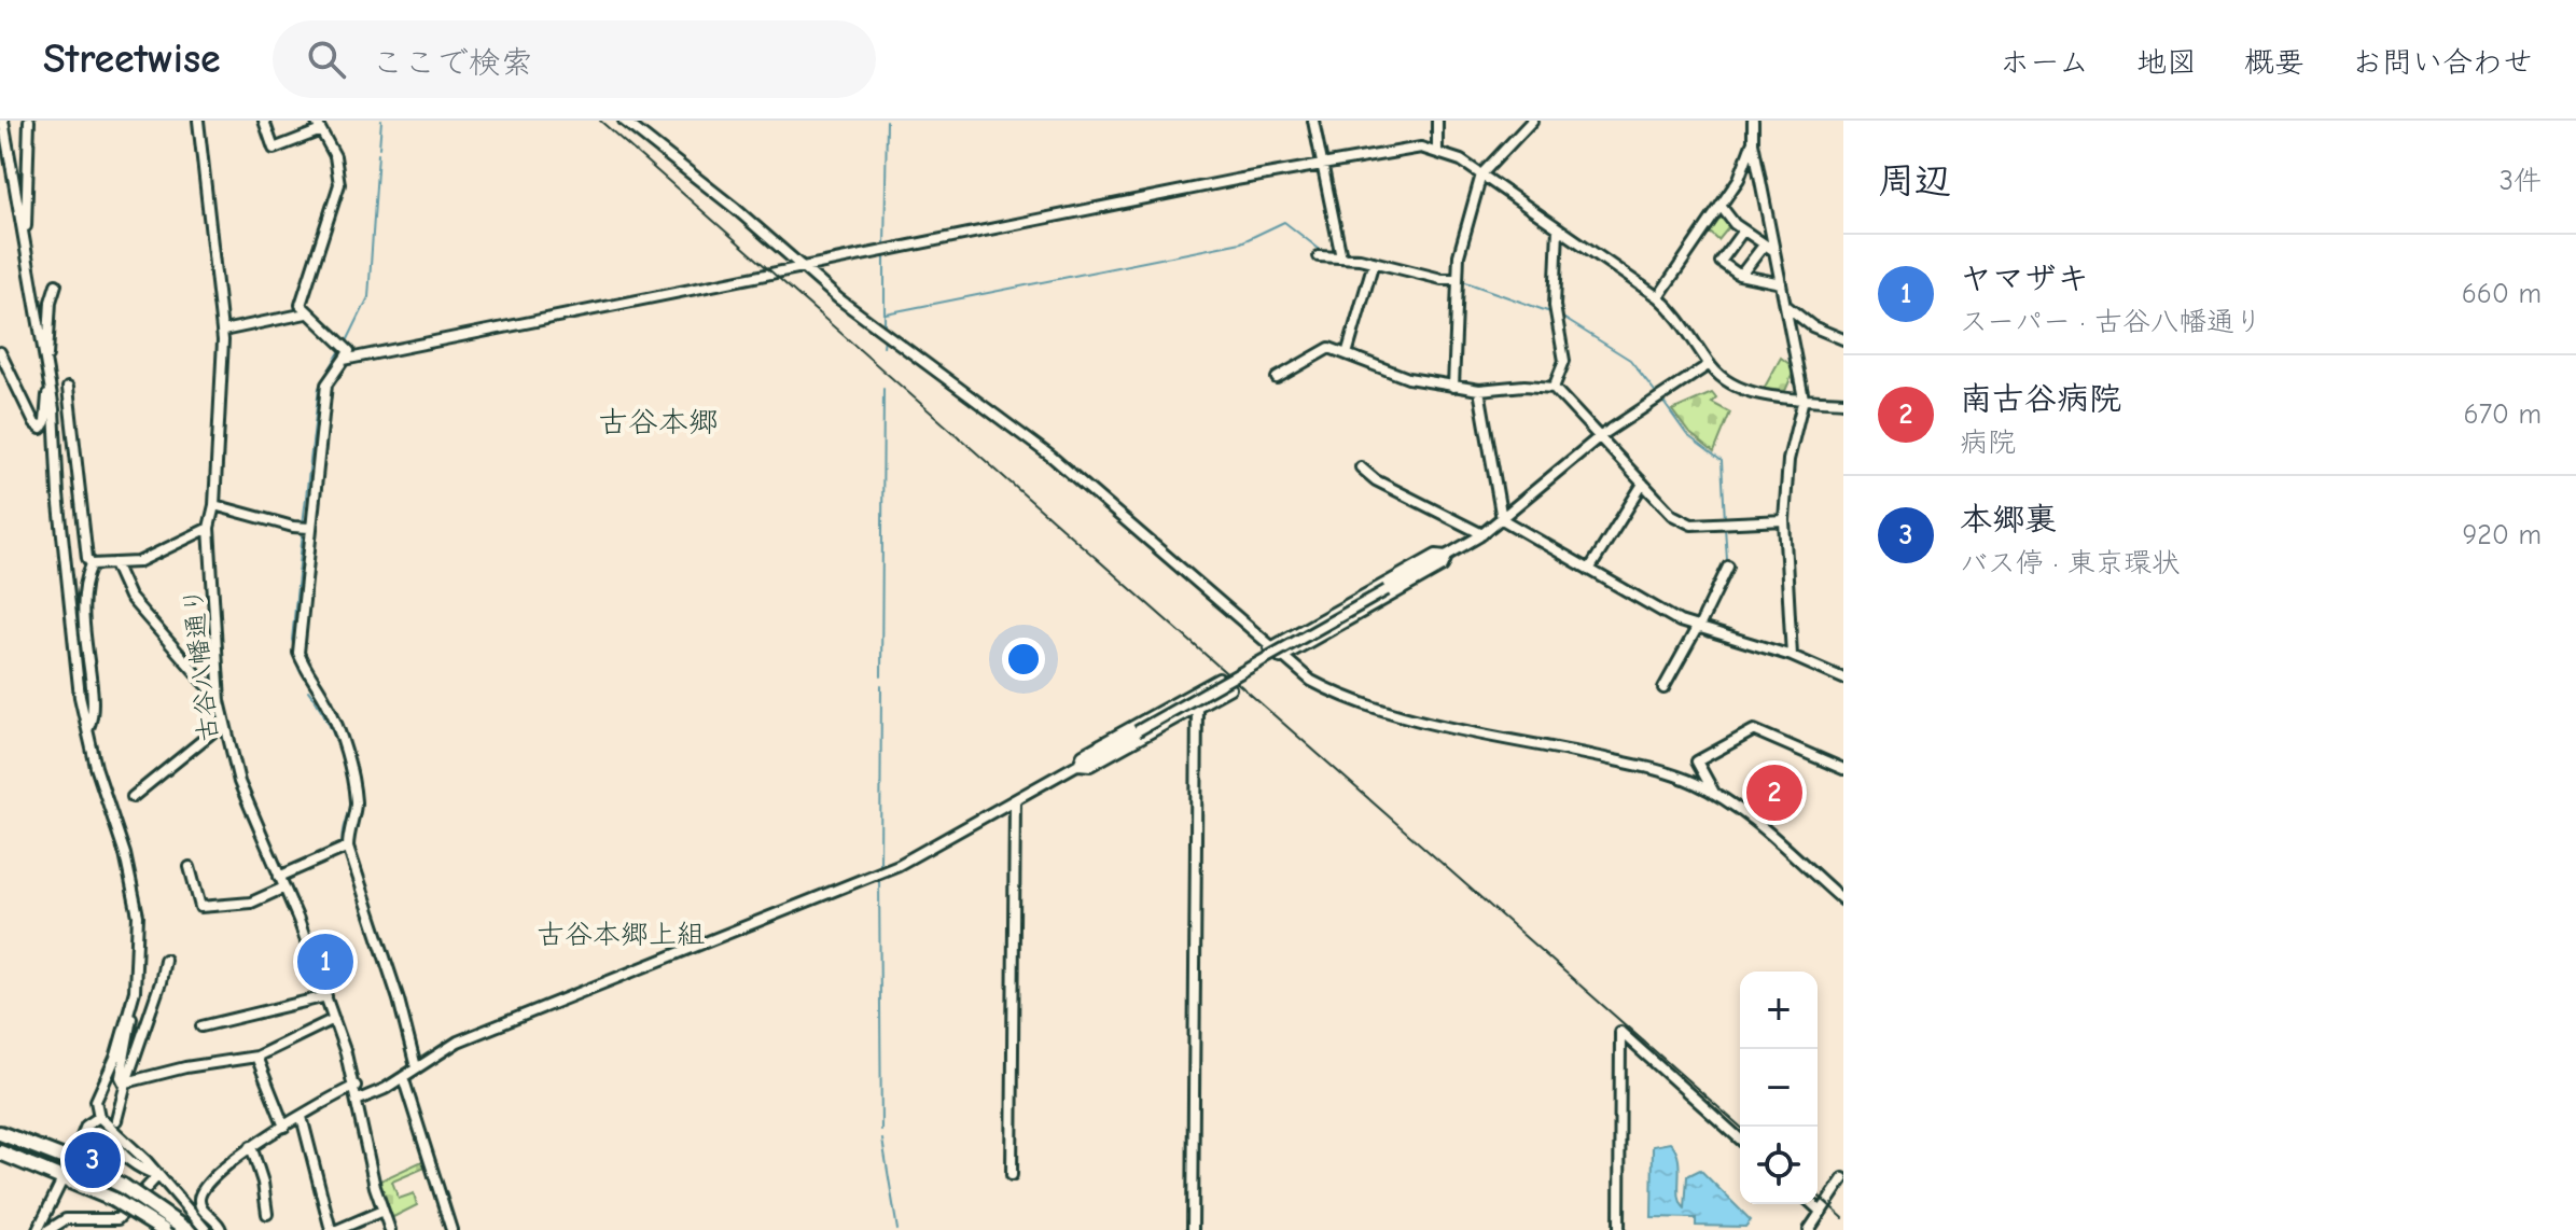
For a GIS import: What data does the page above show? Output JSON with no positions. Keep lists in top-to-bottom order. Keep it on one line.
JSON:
{"streets":{"street":["古谷八幡通り"]},"districts":["古谷本郷","古谷本郷上組"],"page":{"header":"Streetwise","search":"ここで検索","nav":["ホーム","地図","概要","お問い合わせ"],"heading":["周辺","3件"],"list":[{"mark":"1","name":"ヤマザキ","note":"スーパー · 古谷八幡通り","value":"660 m"},{"mark":"2","name":"南古谷病院","note":"病院","value":"670 m"},{"mark":"3","name":"本郷裏","note":"バス停 · 東京環状","value":"920 m"}],"pins":["2","1","3"],"map_buttons":["+","−"]}}
